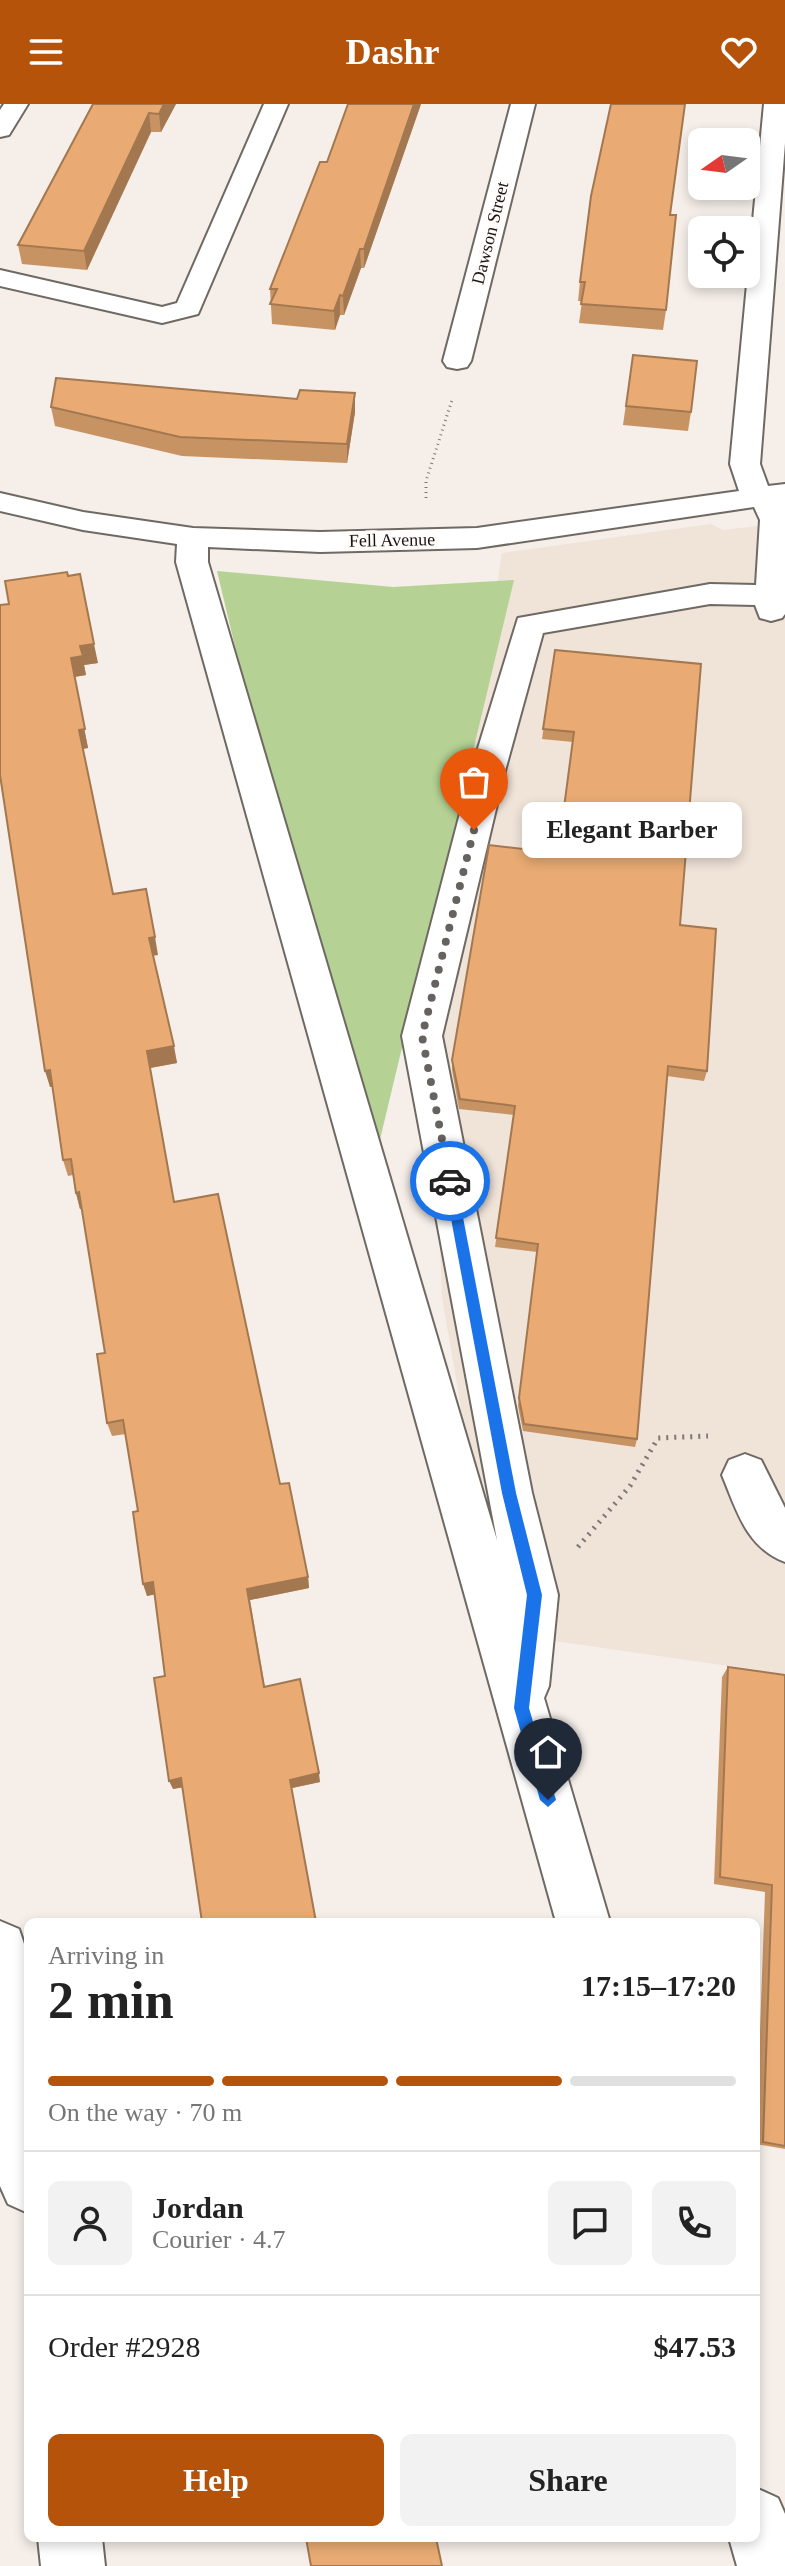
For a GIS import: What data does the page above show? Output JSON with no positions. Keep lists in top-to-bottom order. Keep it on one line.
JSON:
{"streets":{"street":["Dawson Street","Fell Avenue"]},"places":["Elegant Barber"],"north":"left","page":{"header":"Dashr","bubble":"Elegant Barber","heading":["2 min","Arriving in","17:15–17:20"],"panel":["Jordan","Courier · 4.7","Order #2928","$47.53"],"bar":"On the way · 70 m","buttons":["Help","Share"]}}
